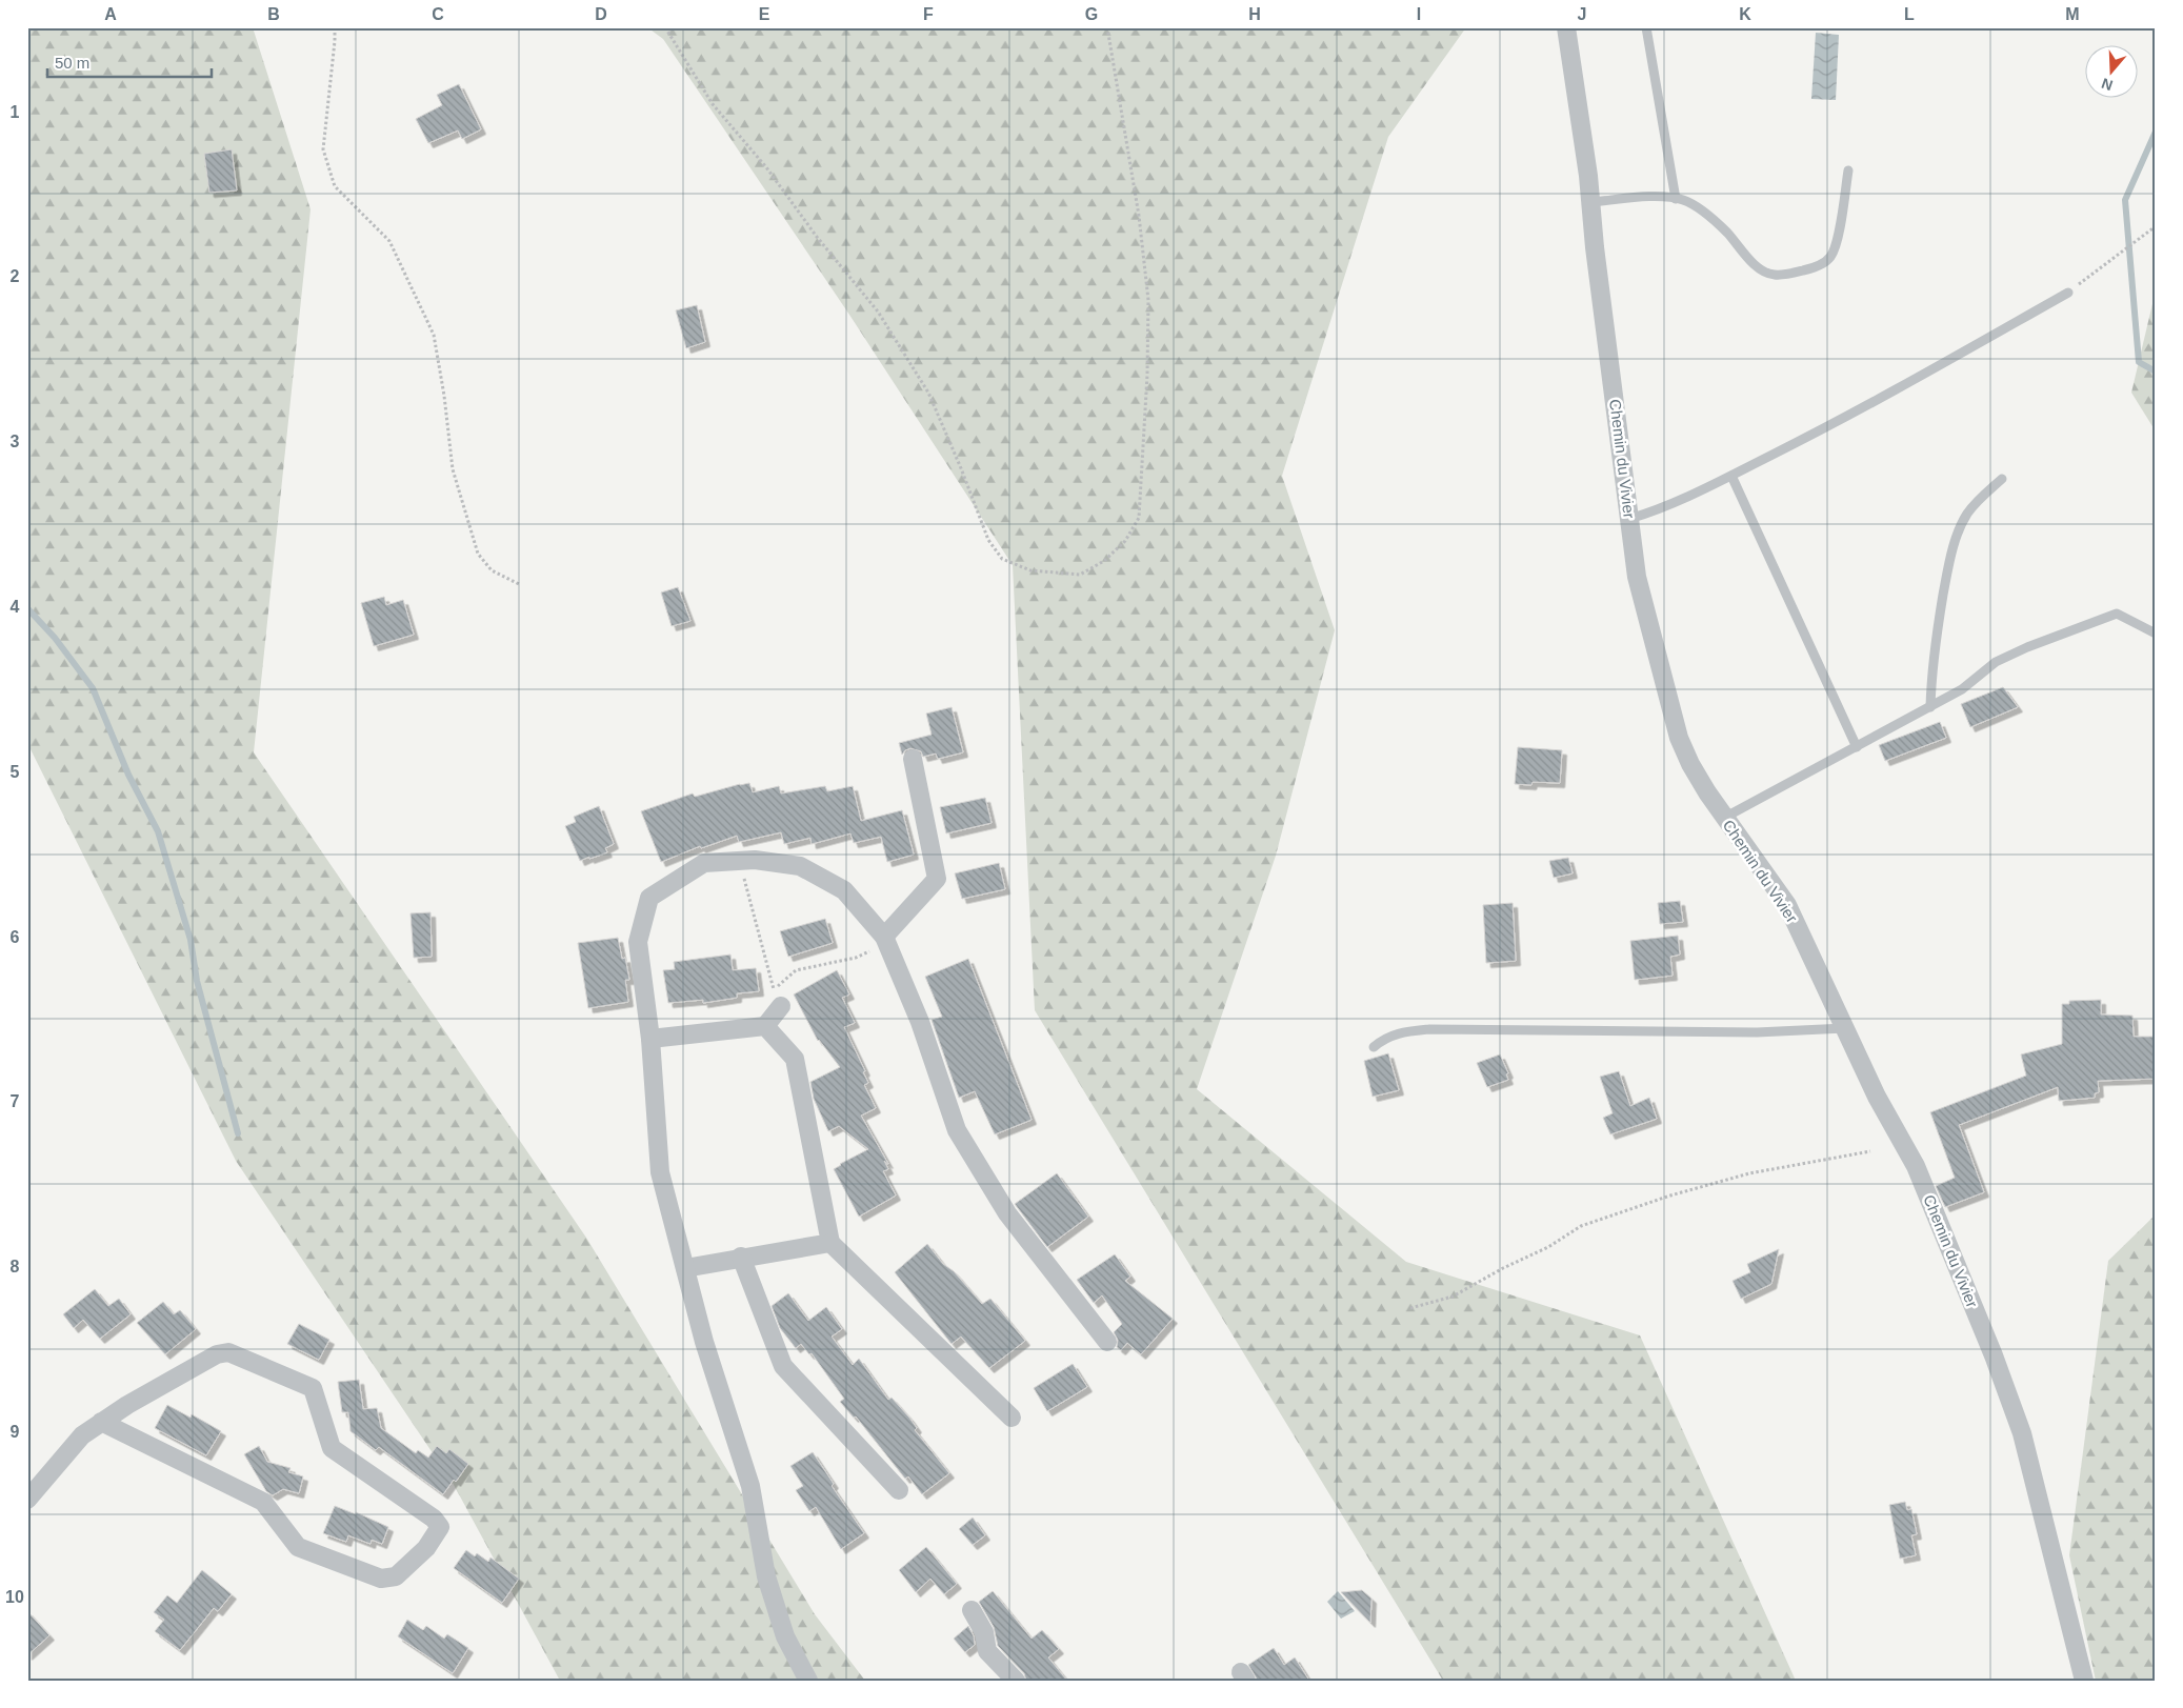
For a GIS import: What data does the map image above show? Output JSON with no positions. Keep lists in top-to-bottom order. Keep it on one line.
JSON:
{"streets":{"street":["Chemin du Vivier"]},"scale_bar":"50 m","north":"bottom","grid":{"columns":["A","B","C","D","E","F","G","H","I","J","K","L","M"],"rows":["1","2","3","4","5","6","7","8","9","10"]}}
